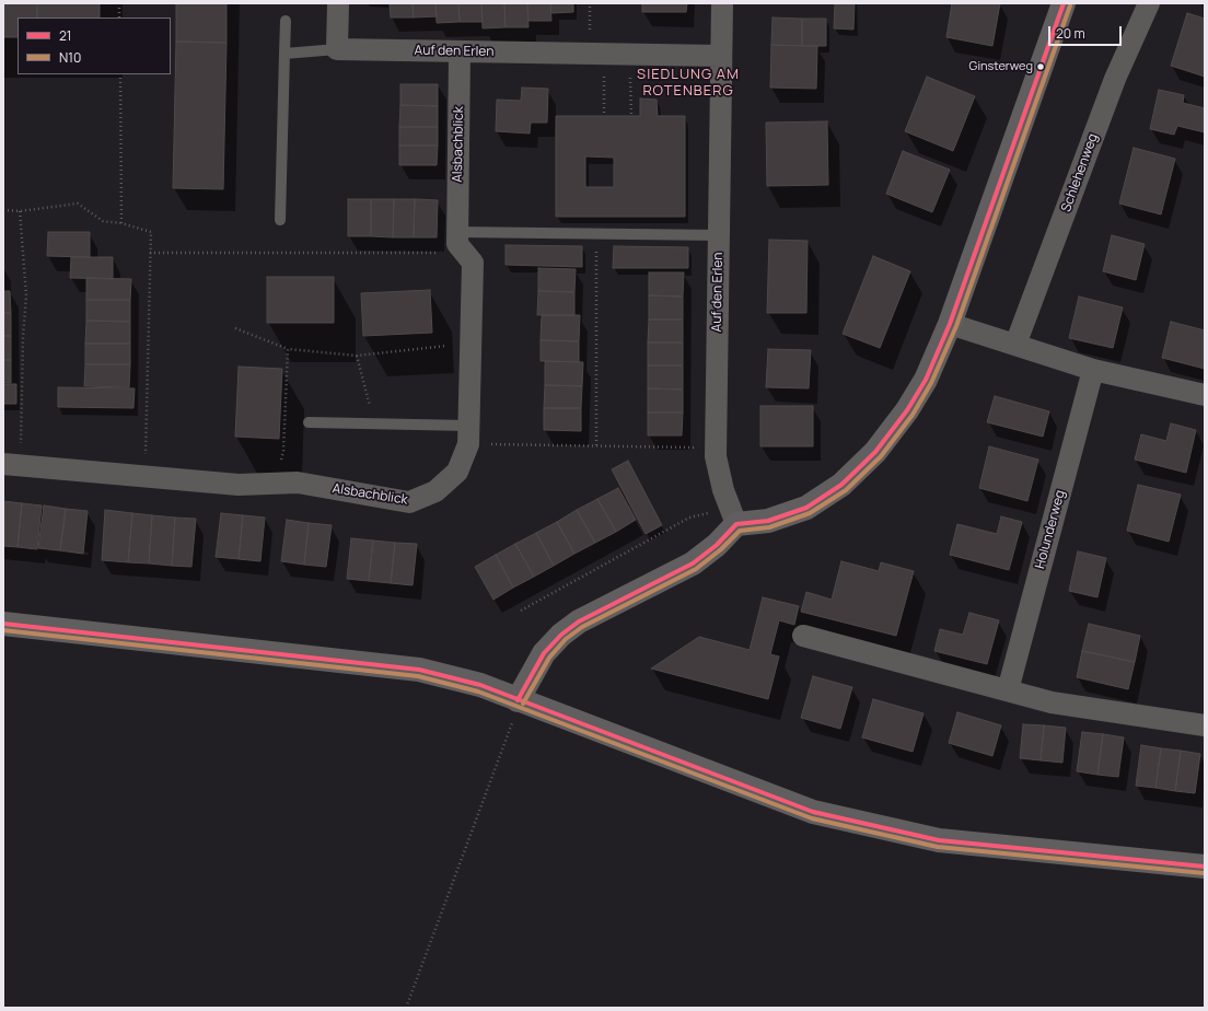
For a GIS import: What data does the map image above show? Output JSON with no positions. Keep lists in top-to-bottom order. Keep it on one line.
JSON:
{"streets":{"street":["Auf den Erlen","Alsbachblick","Schlehenweg","Holunderweg"]},"crossings":[["Auf den Erlen","Alsbachblick"]],"districts":["SIEDLUNG AM ROTENBERG"],"places":["Ginsterweg"],"lines":["transit line 21","transit line N10"],"legend":["21","N10"],"scale_bar":"20 m"}
